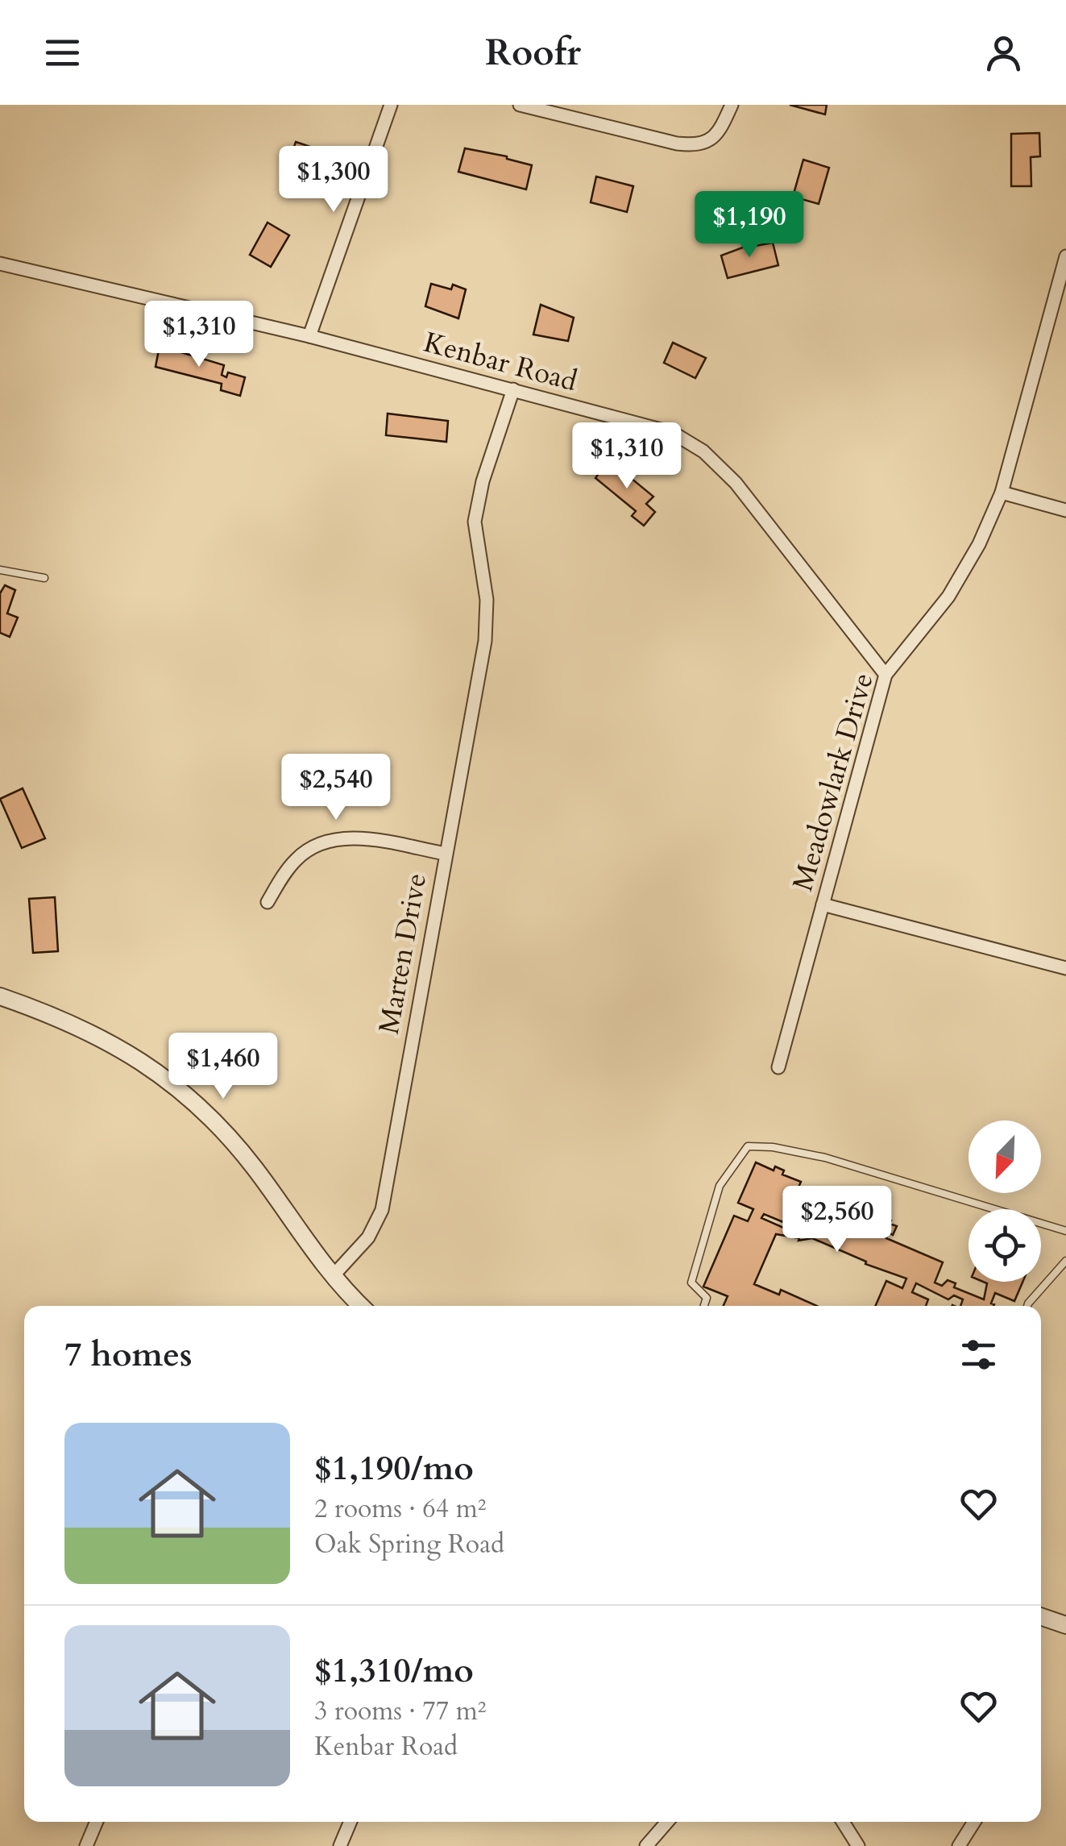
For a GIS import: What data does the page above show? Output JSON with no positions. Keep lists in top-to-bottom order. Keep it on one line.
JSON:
{"streets":{"street":["Kenbar Road","Meadowlark Drive","Marten Drive"]},"crossings":[["Kenbar Road","Meadowlark Drive"],["Kenbar Road","Marten Drive"]],"north":"bottom left","page":{"header":"Roofr","price":["$1,300","$1,190","$1,310","$1,310","$2,540","$1,460","$2,560"],"heading":"7 homes","list":[{"name":"$1,190/mo","note":"2 rooms · 64 m² · Oak Spring Road"},{"name":"$1,310/mo","note":"3 rooms · 77 m² · Kenbar Road"}]}}
